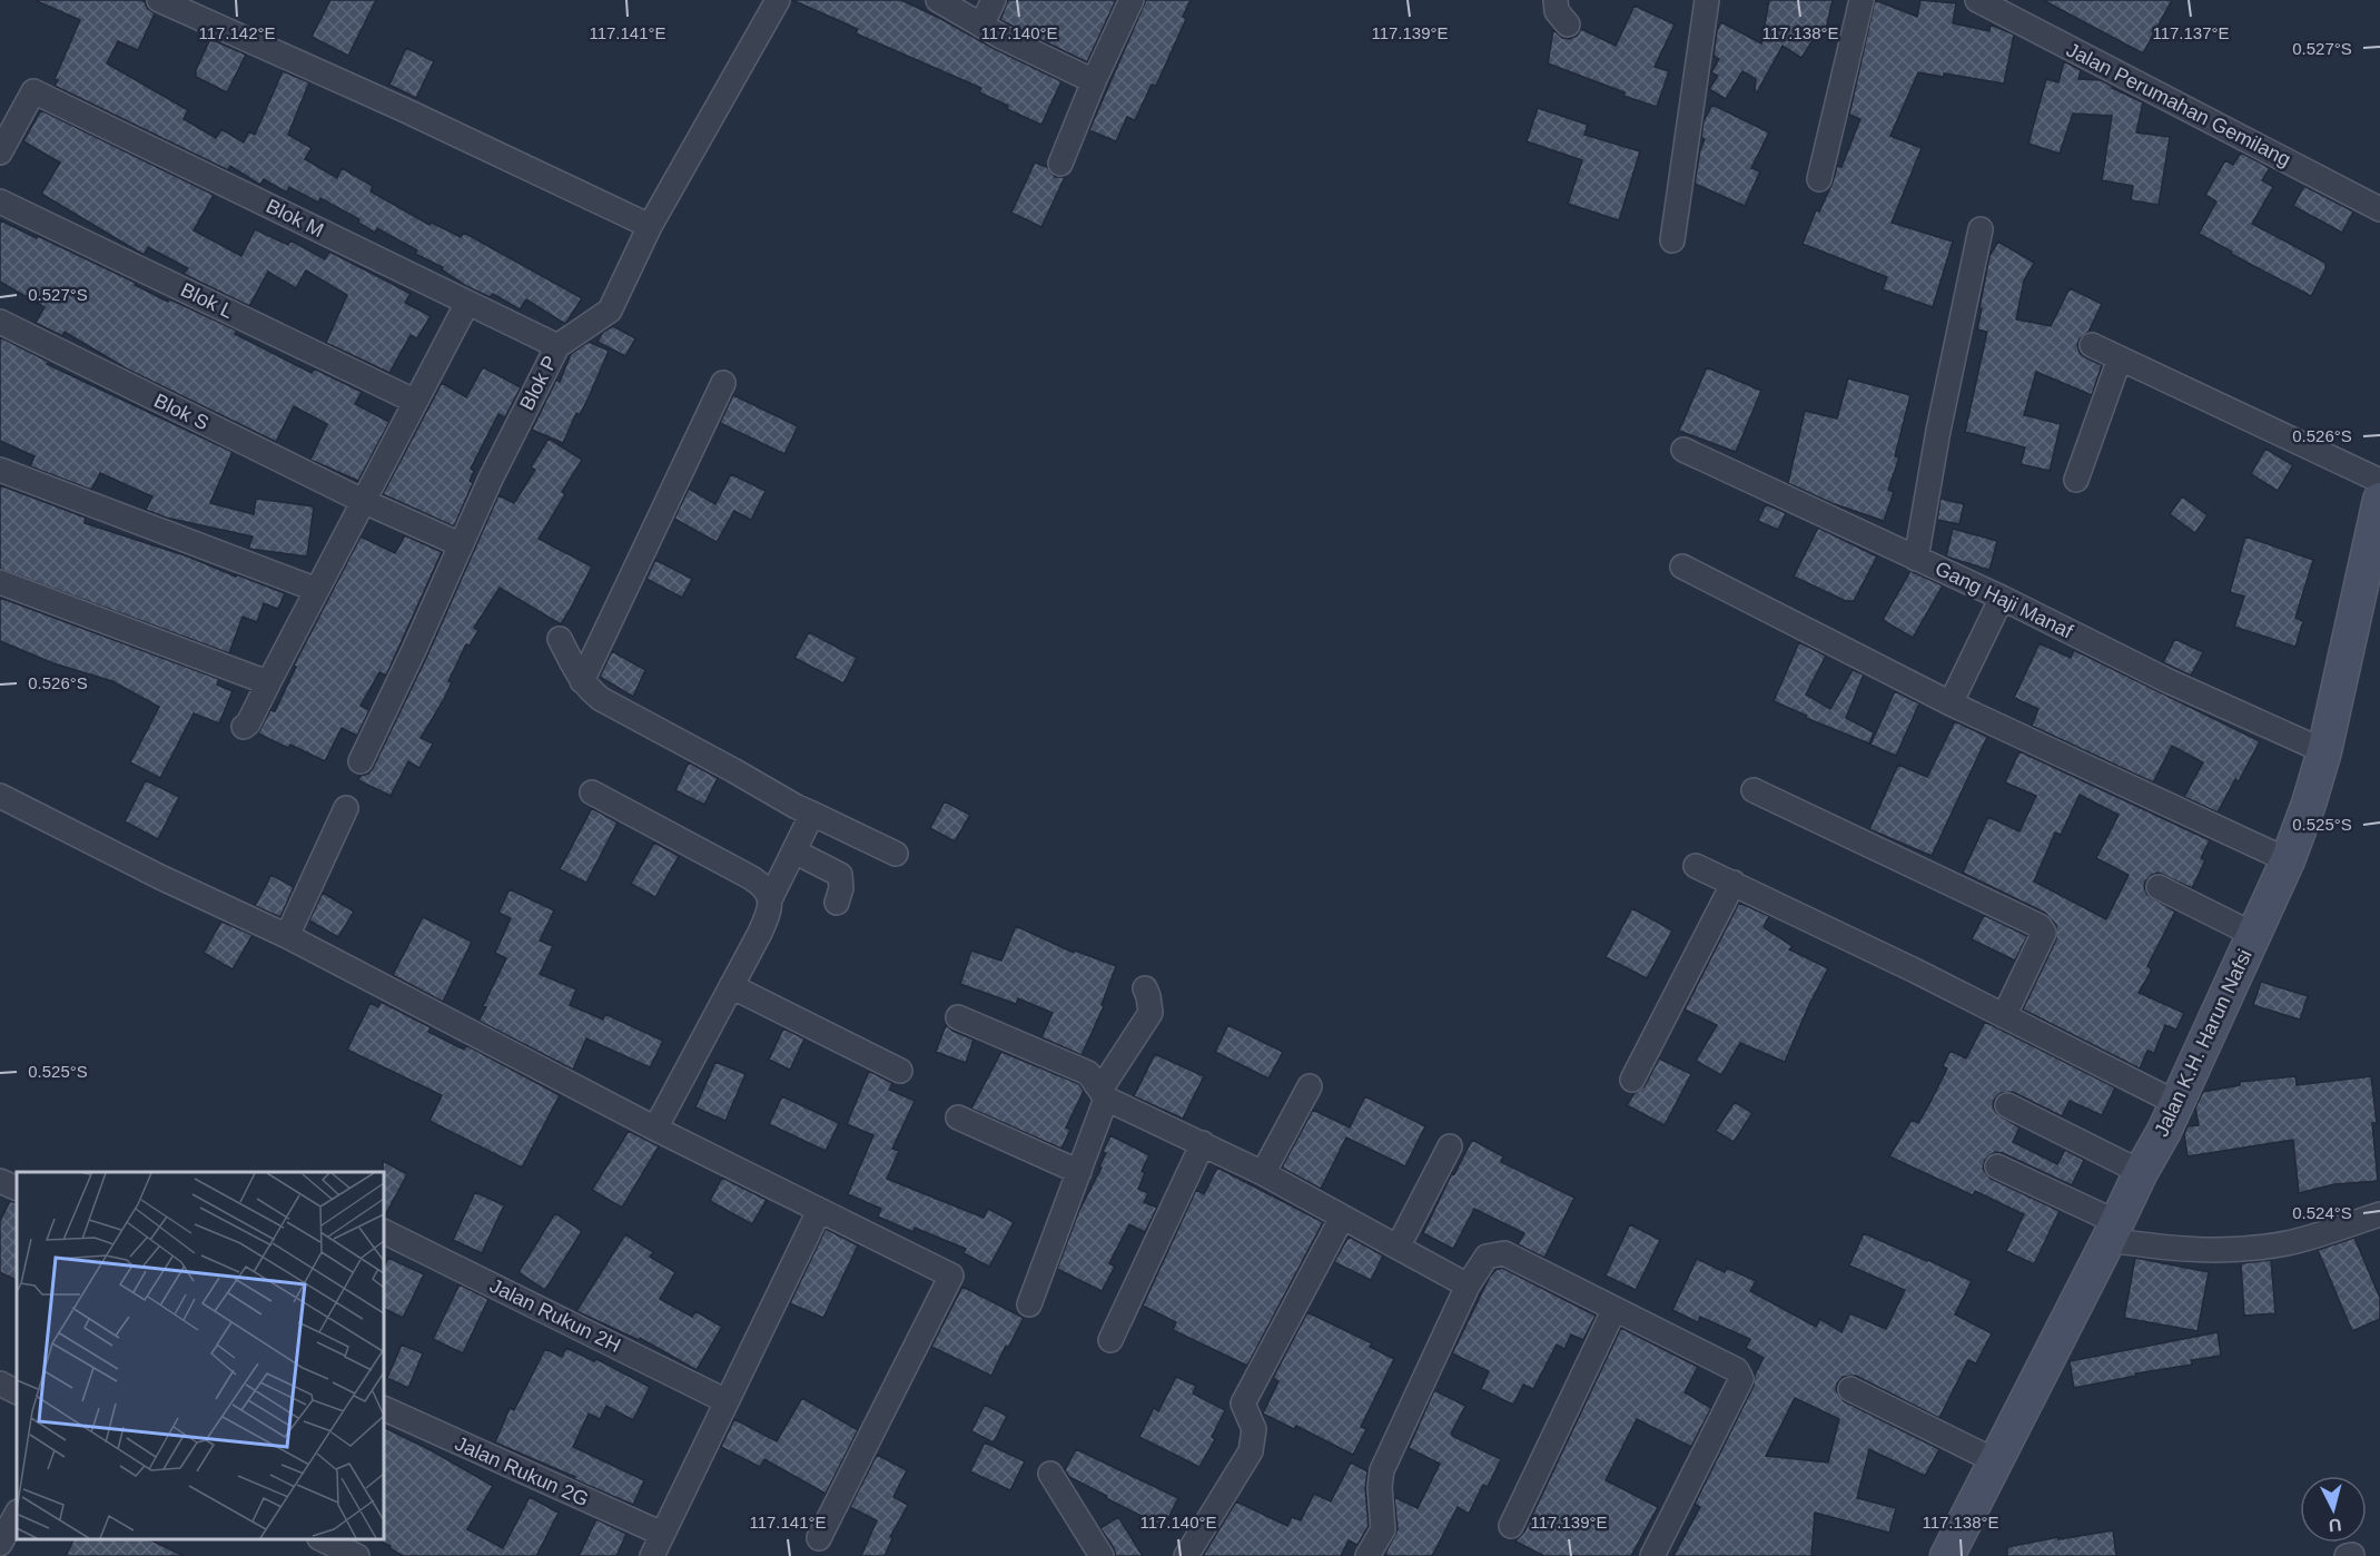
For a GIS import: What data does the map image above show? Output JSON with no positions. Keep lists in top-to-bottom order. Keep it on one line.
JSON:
{"streets":{"main road":["Jalan K.H. Harun Nafsi"],"street":["Jalan Perumahan Gemilang","Blok M","Blok L","Blok P","Blok S","Gang Haji Manaf","Jalan Rukun 2H","Jalan Rukun 2G"]},"crossings":[["Blok M","Blok P"],["Blok P","Blok S"],["Gang Haji Manaf","Jalan K.H. Harun Nafsi"]],"north":"bottom","coordinates":["117.142°E","117.141°E","117.140°E","117.139°E","117.138°E","117.137°E","0.527°S","0.526°S","0.525°S","0.524°S"]}
